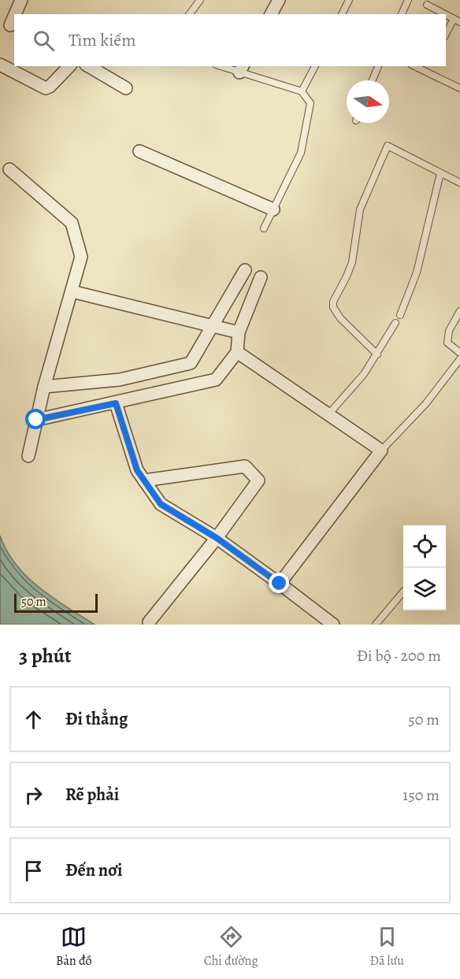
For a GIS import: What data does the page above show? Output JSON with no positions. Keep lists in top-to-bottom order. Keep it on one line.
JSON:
{"scale_bar":"50 m","north":"right","page":{"search":"Tìm kiếm","scale":"50 m","heading":["3 phút","Đi bộ · 200 m"],"list":[["Đi thẳng","50 m"],["Rẽ phải","150 m"],"Đến nơi"],"nav":["Bản đồ","Chỉ đường","Đã lưu"]}}
